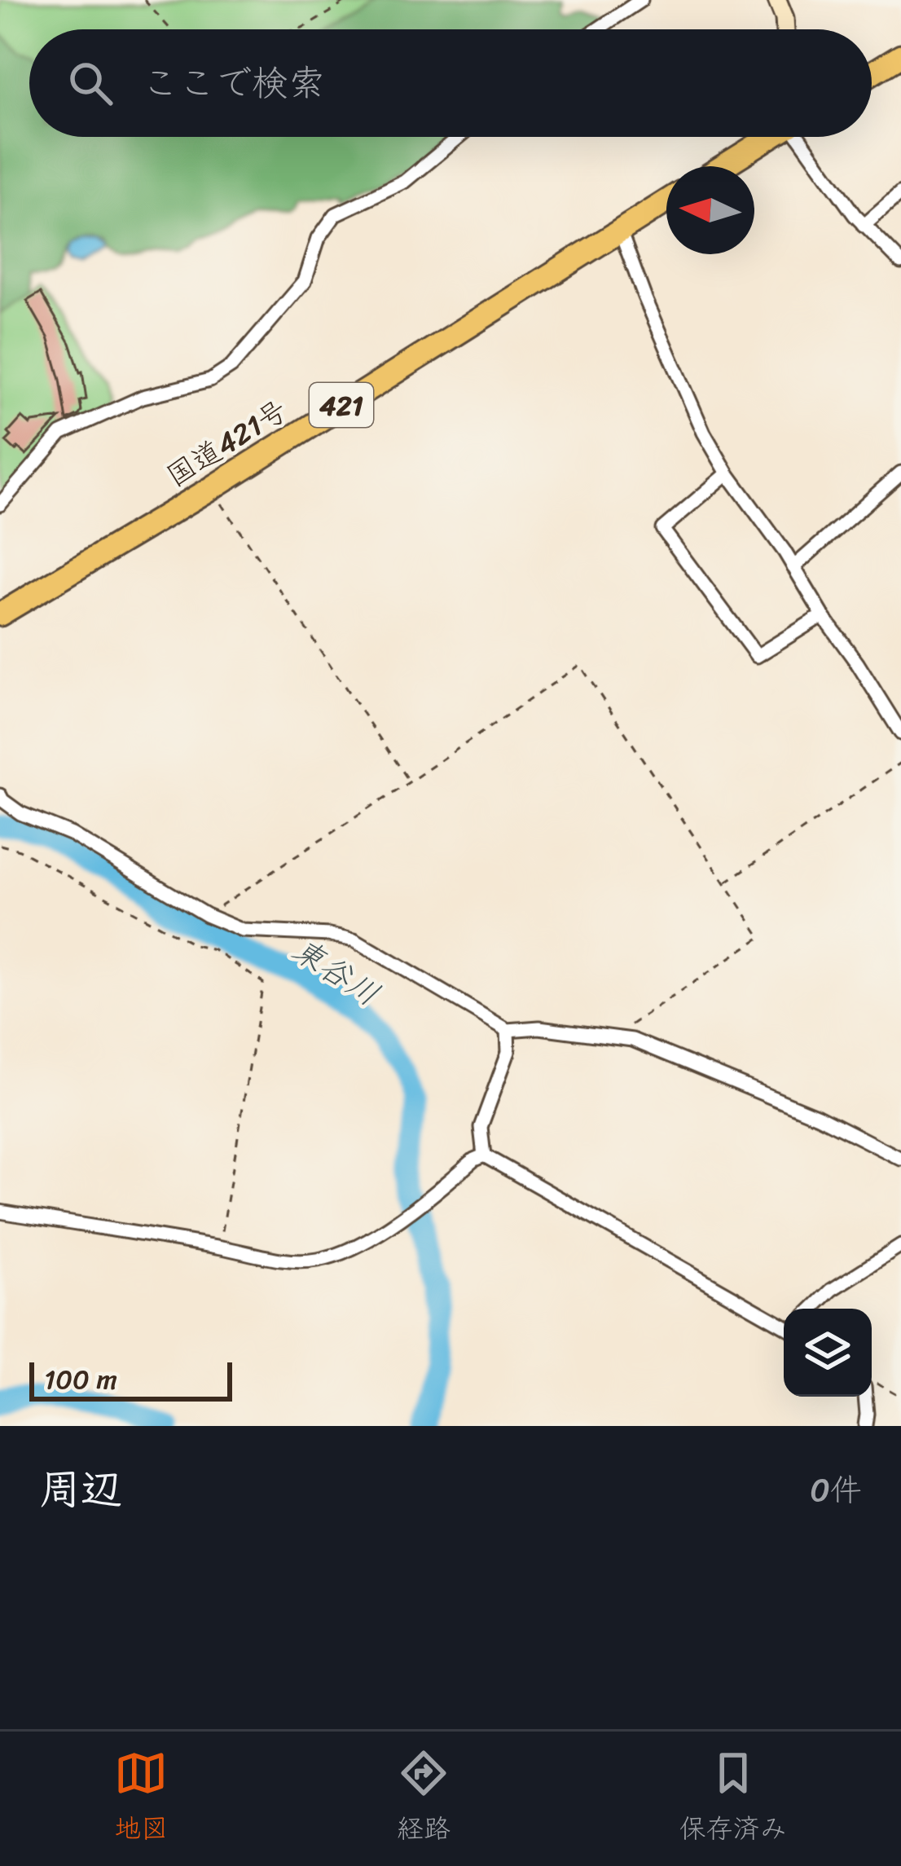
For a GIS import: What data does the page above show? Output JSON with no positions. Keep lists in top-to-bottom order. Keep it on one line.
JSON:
{"streets":{"highway":["421","国道421号"]},"water":["東谷川"],"scale_bar":"100 m","north":"left","page":{"search":"ここで検索","scale":"100 m","heading":["周辺","0件"],"nav":["地図","経路","保存済み"]}}
